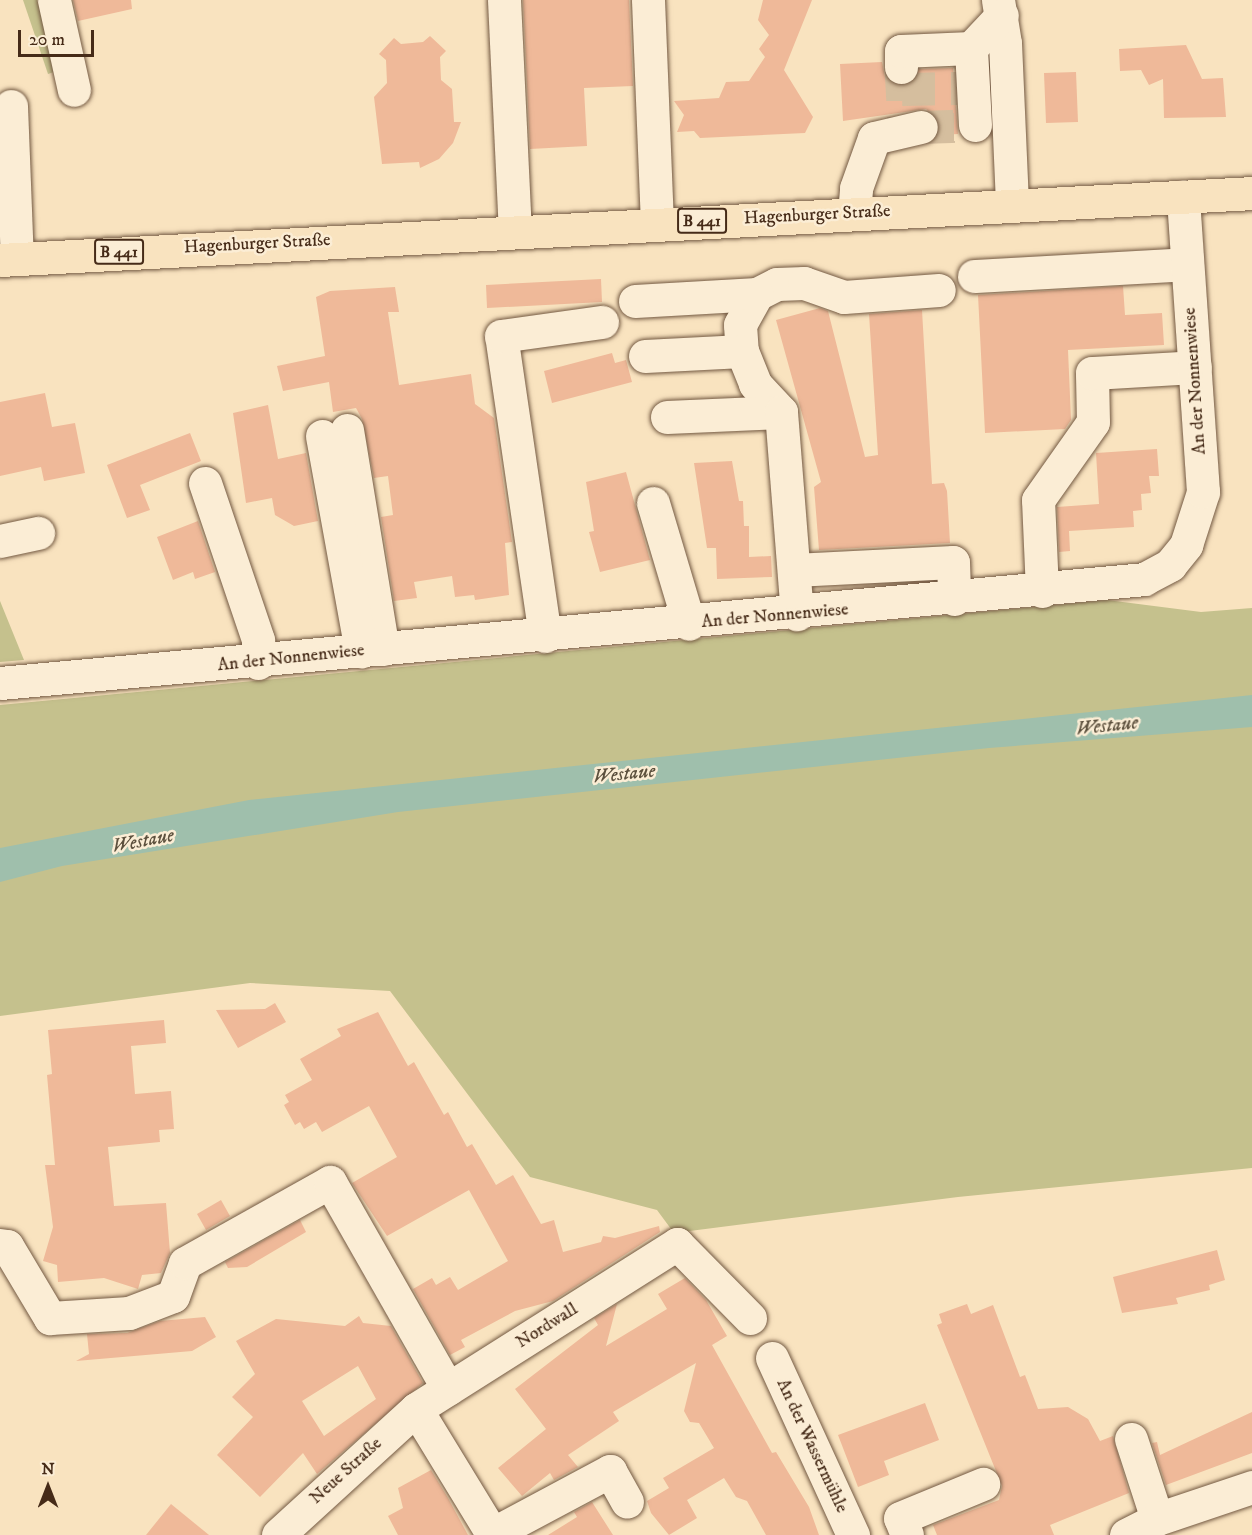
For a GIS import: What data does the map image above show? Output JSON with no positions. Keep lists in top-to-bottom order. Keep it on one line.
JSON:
{"streets":{"main road":["Hagenburger Straße","B 441"],"street":["An der Nonnenwiese","Nordwall","An der Wassermühle","Neue Straße"]},"crossings":[["Hagenburger Straße","An der Nonnenwiese"],["Nordwall","Neue Straße"]],"water":["Westaue"],"scale_bar":"20 m","north":"top"}
